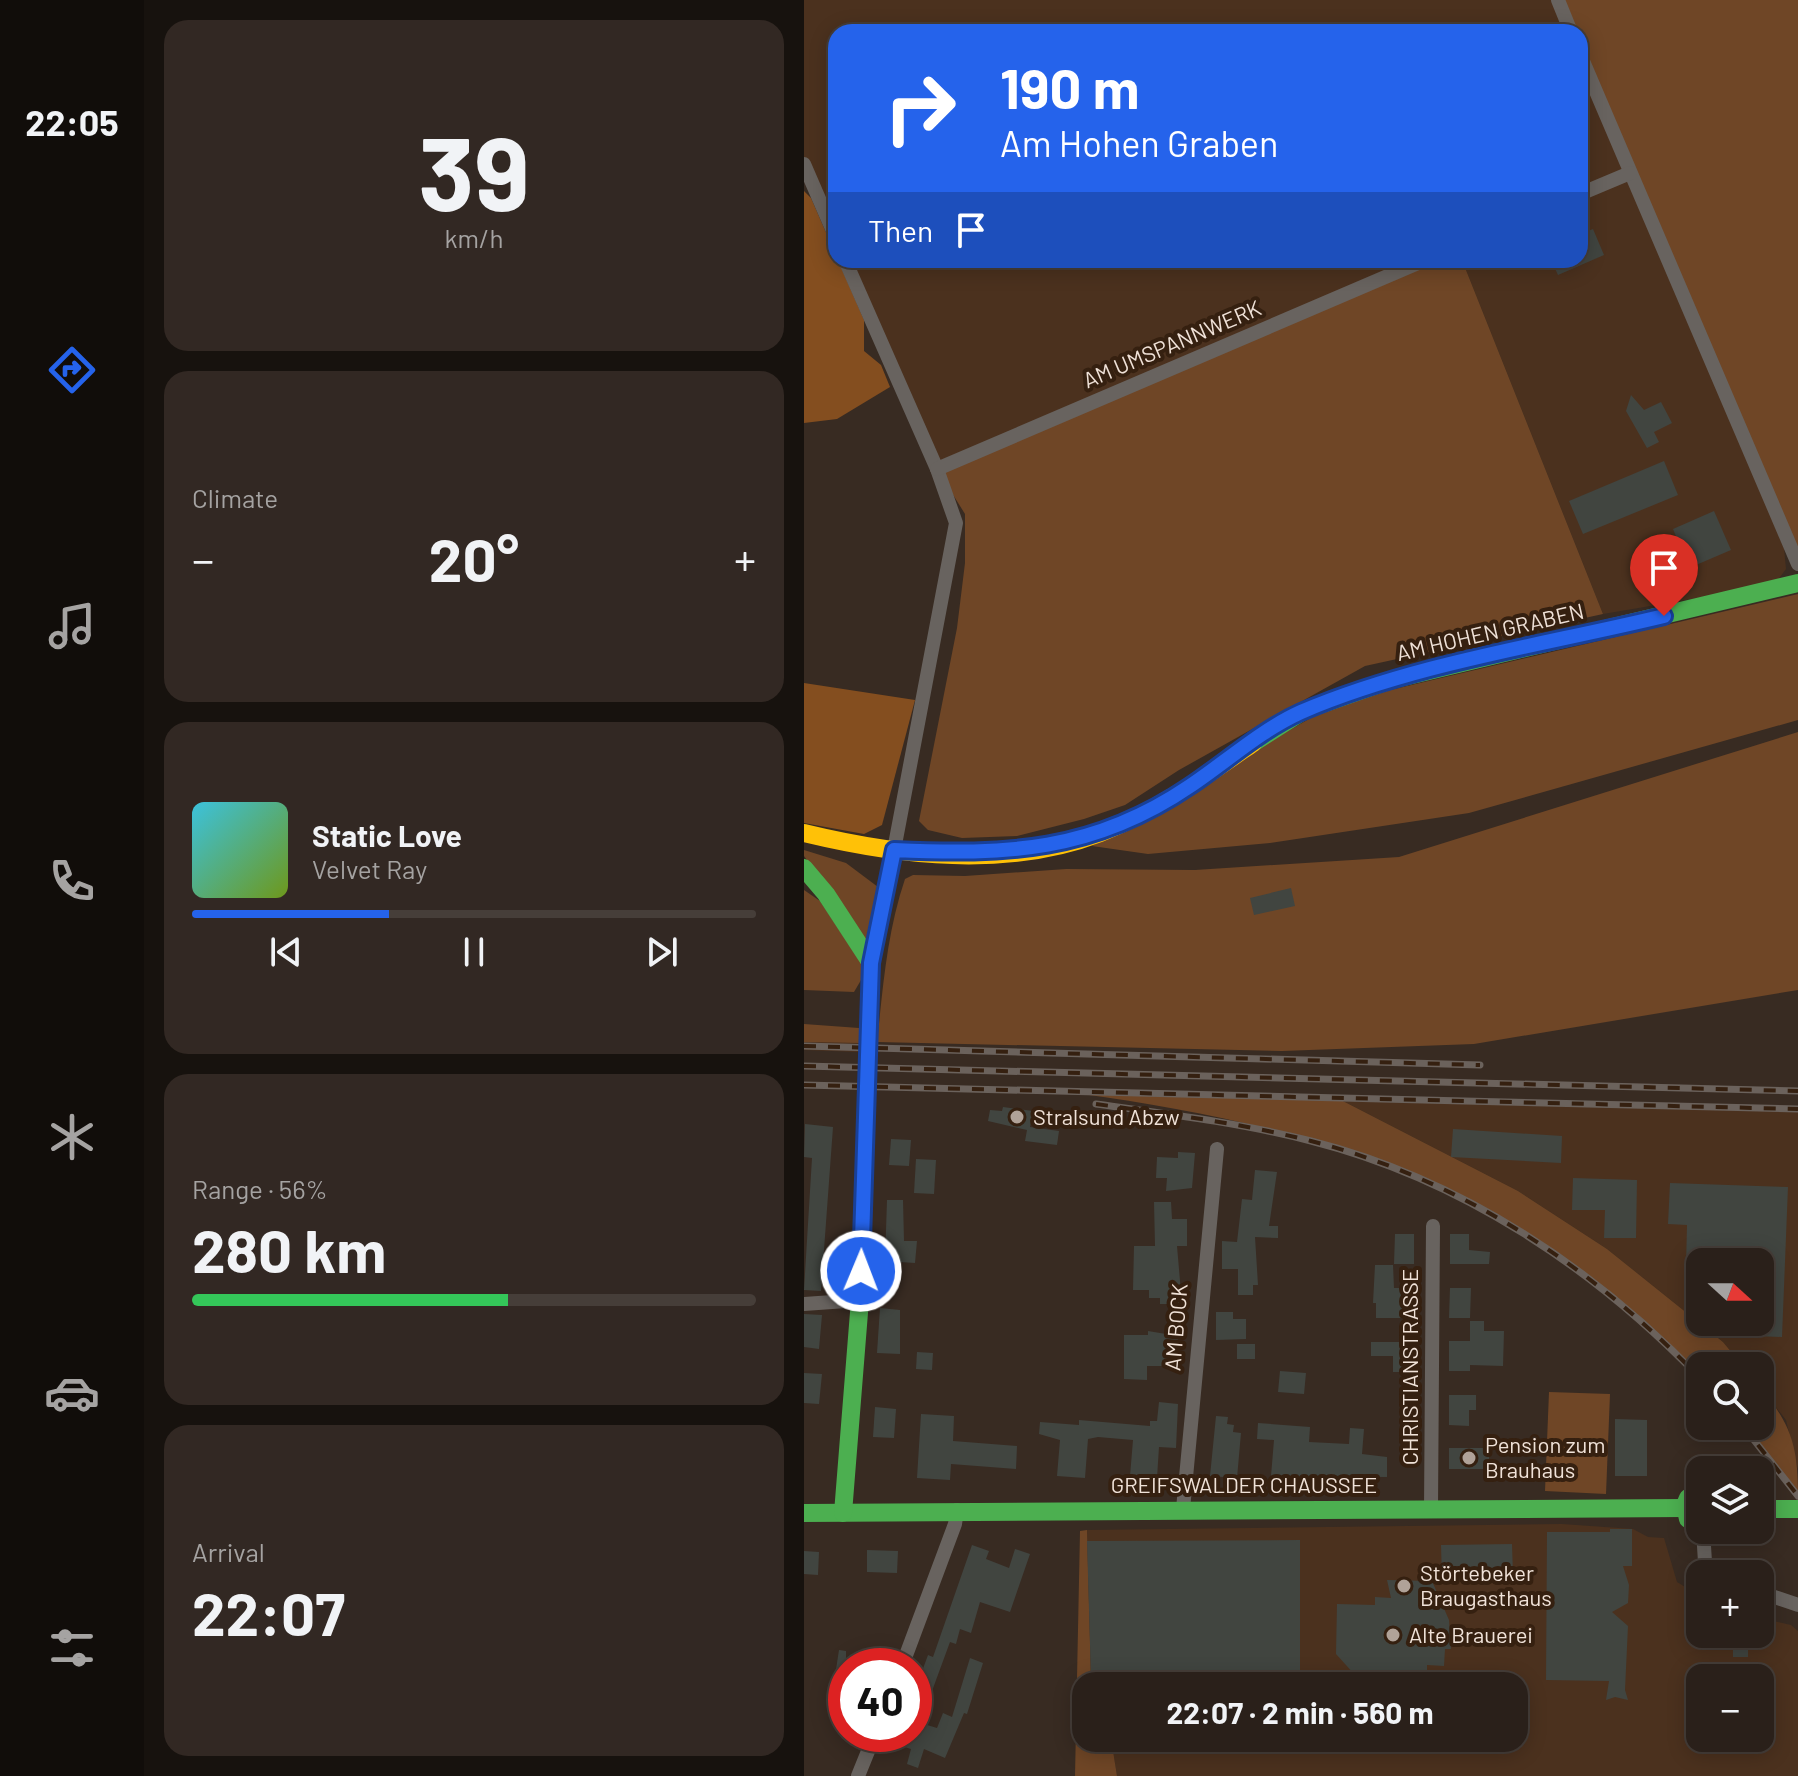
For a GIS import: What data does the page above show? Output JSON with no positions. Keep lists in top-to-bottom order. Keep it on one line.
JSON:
{"streets":{"street":["AM UMSPANNWERK","AM HOHEN GRABEN","AM BOCK","CHRISTIANSTRASSE","GREIFSWALDER CHAUSSEE"]},"crossings":[["AM BOCK","GREIFSWALDER CHAUSSEE"],["CHRISTIANSTRASSE","GREIFSWALDER CHAUSSEE"]],"places":["Stralsund Abzw","Pension zum Brauhaus","Störtebeker Braugasthaus","Alte Brauerei"],"north":"right","page":{"tabs":"22:05","tile":[["39","km/h"],"Climate",["Range · 56%","280 km"],["Arrival","22:07"]],"turn":["190 m","Am Hohen Graben"],"then":"Then","heat":["−","20°","+"],"song":["Static Love","Velvet Ray"],"map_buttons":["+","−"],"limit":"40","trip":"22:07 · 2 min · 560 m"}}
